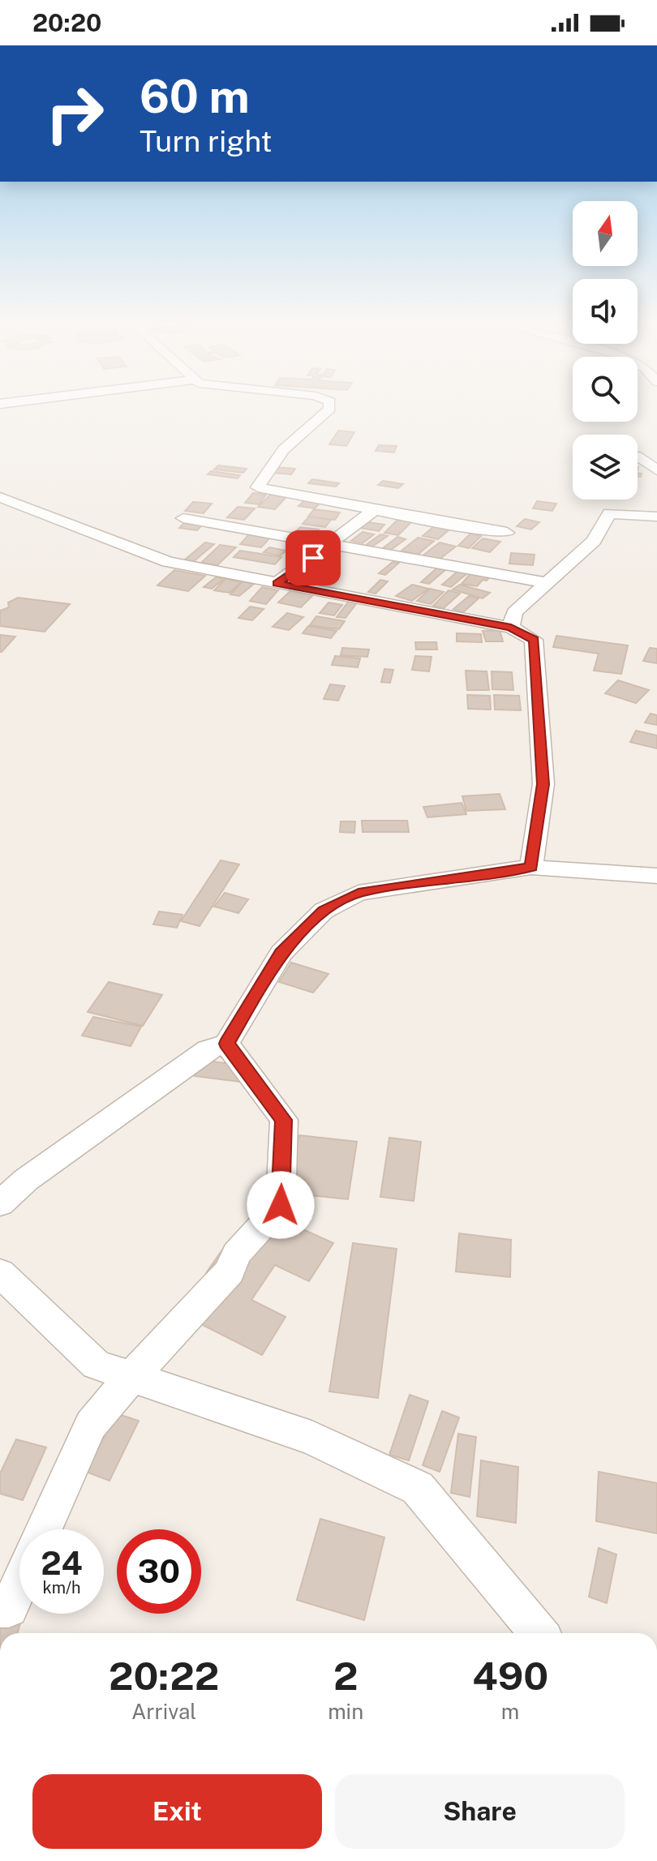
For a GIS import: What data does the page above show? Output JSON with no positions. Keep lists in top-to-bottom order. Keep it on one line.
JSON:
{"north":"top","page":{"status":"20:20","turn":["60 m","Turn right"],"speed":"24 km/h","limit":"30","eta":["20:22","Arrival","2","min","490","m"],"buttons":["Exit","Share"]}}
